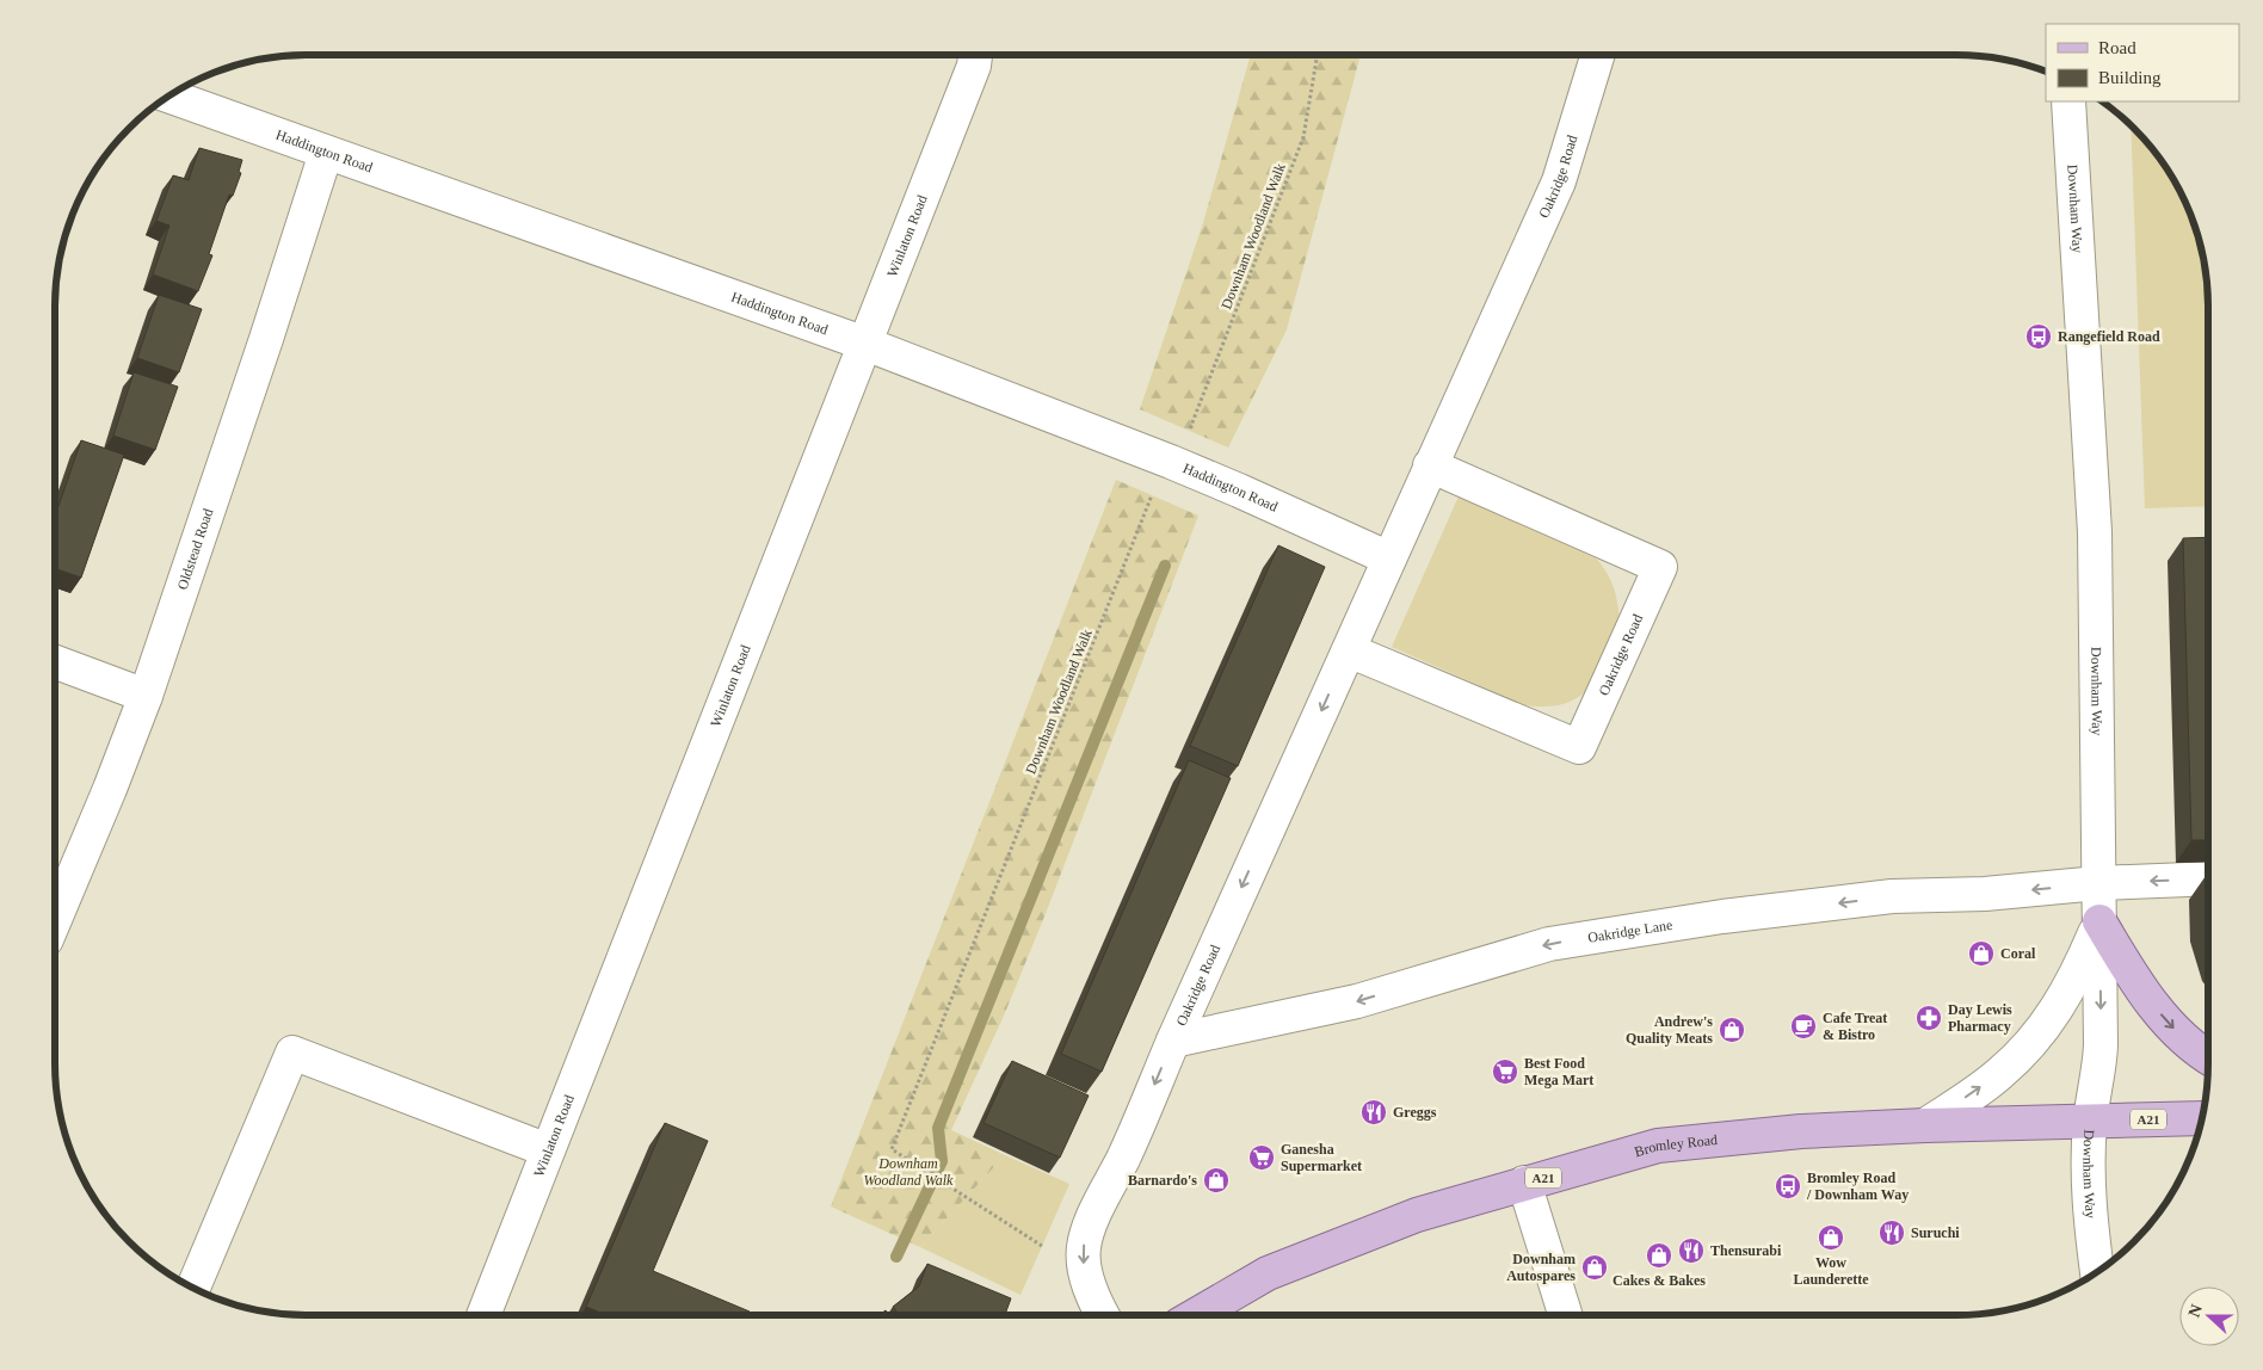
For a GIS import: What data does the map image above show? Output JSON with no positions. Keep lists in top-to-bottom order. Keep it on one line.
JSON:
{"streets":{"main road":["A21","Bromley Road"],"street":["Haddington Road","Oakridge Road","Downham Way","Winlaton Road","Oldstead Road","Oakridge Lane"],"path":["Downham Woodland Walk"]},"crossings":[["Haddington Road","Oakridge Road"],["Haddington Road","Winlaton Road"],["Haddington Road","Oldstead Road"],["Oakridge Road","Oakridge Lane"],["Downham Way","Oakridge Lane"],["Downham Way","Bromley Road"]],"one_way":["Oakridge Lane"],"parks":["Downham Woodland Walk"],"places":{"bus stop":["Rangefield Road","Bromley Road / Downham Way"],"shop":["Coral","Andrew's Quality Meats","Barnardo's","Wow Launderette","Cakes & Bakes","Downham Autospares"],"pharmacy":["Day Lewis Pharmacy"],"cafe":["Cafe Treat & Bistro"],"supermarket":["Best Food Mega Mart","Ganesha Supermarket"],"restaurant":["Greggs","Suruchi","Thensurabi"]},"legend":["Road","Building"],"north":"left"}
